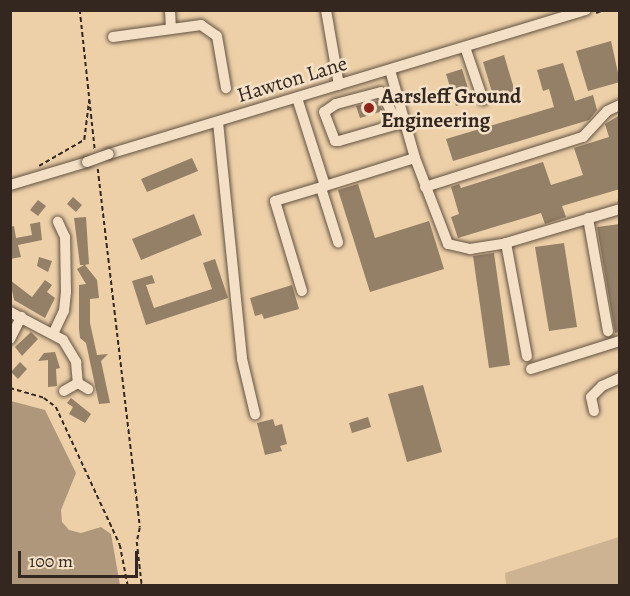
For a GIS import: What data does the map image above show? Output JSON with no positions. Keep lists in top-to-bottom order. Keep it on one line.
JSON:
{"streets":{"street":["Hawton Lane"]},"places":["Aarsleff Ground Engineering"],"scale_bar":"100 m"}
